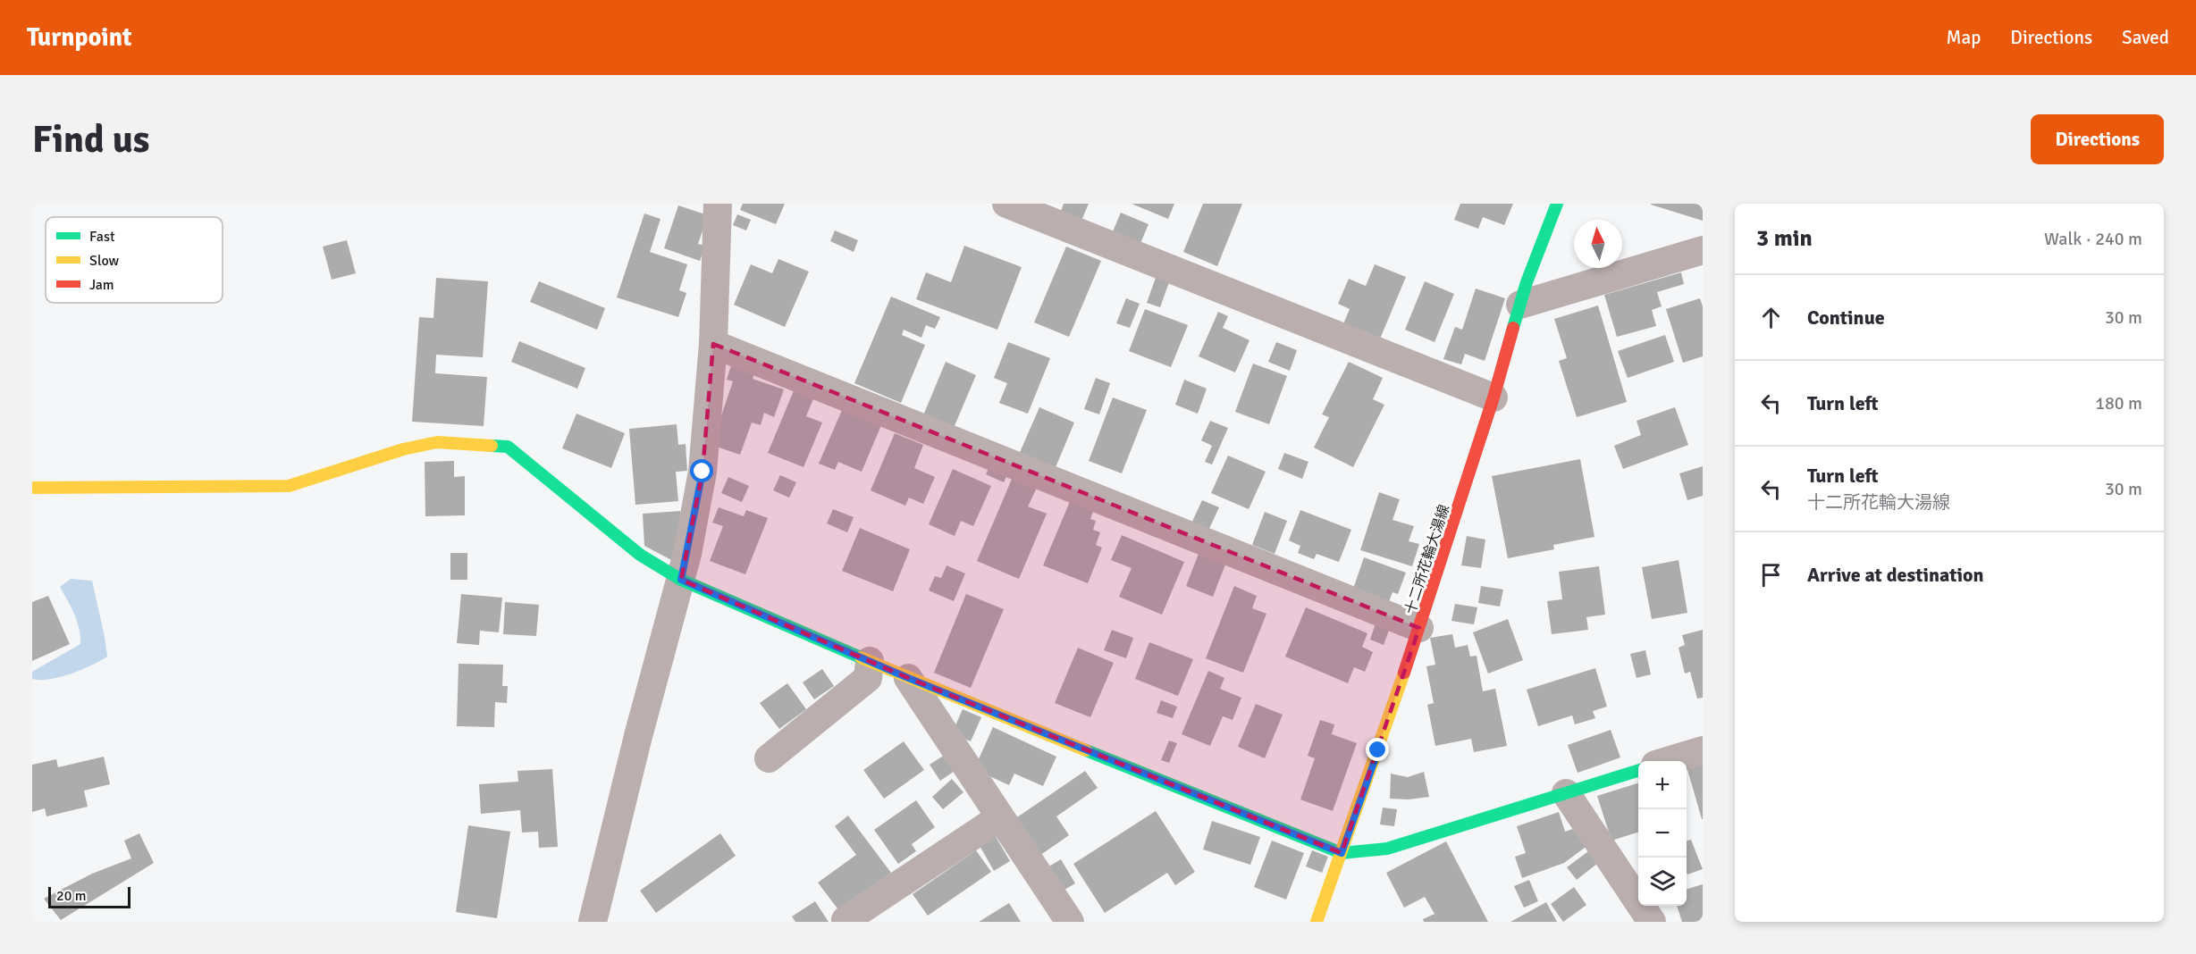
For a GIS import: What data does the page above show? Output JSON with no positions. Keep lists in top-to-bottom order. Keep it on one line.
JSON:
{"streets":{"street":["十二所花輪大湯線"]},"legend":["Fast","Slow","Jam"],"scale_bar":"20 m","north":"top","page":{"header":"Turnpoint","nav":["Map","Directions","Saved"],"buttons":"Directions","title":"Find us","heading":["3 min","Walk · 240 m"],"list":[["Continue","30 m"],["Turn left","180 m"],["Turn left","十二所花輪大湯線","30 m"],"Arrive at destination"],"map_buttons":["+","−"],"scale":"20 m"}}
